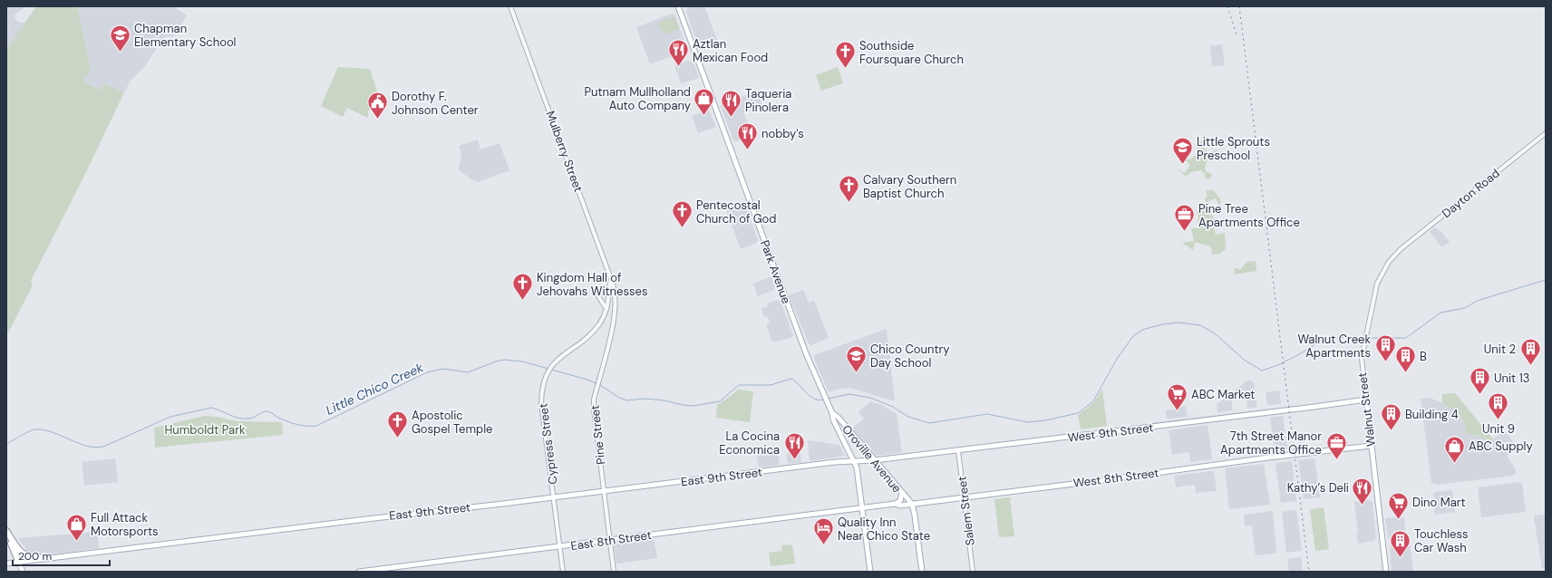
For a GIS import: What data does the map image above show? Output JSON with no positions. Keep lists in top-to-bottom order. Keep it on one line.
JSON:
{"streets":{"main road":["Park Avenue","Walnut Street","West 9th Street","Oroville Avenue","East 9th Street","West 8th Street","East 8th Street"],"street":["Mulberry Street","Dayton Road","Pine Street","Cypress Street","Salem Street"]},"crossings":[["Mulberry Street","Pine Street"],["Mulberry Street","Cypress Street"],["Dayton Road","Walnut Street"],["Park Avenue","West 9th Street"],["Park Avenue","Oroville Avenue"],["Park Avenue","East 9th Street"],["Park Avenue","West 8th Street"],["Park Avenue","East 8th Street"],["Walnut Street","West 9th Street"],["Walnut Street","West 8th Street"],["West 9th Street","Oroville Avenue"],["West 9th Street","East 9th Street"],["West 9th Street","Salem Street"],["Pine Street","East 9th Street"],["Pine Street","East 8th Street"],["Cypress Street","East 9th Street"],["Cypress Street","East 8th Street"],["Oroville Avenue","West 8th Street"],["West 8th Street","Salem Street"],["West 8th Street","East 8th Street"]],"water":["Little Chico Creek"],"parks":["Humboldt Park"],"places":{"school or university":["Chapman Elementary School","Little Sprouts Preschool","Chico Country Day School"],"restaurant":["Aztlan Mexican Food","Taqueria Pinolera","nobby's","La Cocina Economica","Kathy’s Deli"],"church":["Southside Foursquare Church","Calvary Southern Baptist Church","Pentecostal Church of God","Kingdom Hall of Jehovahs Witnesses","Apostolic Gospel Temple"],"shop":["Putnam Mullholland Auto Company","ABC Supply","Full Attack Motorsports"],"public building":["Dorothy F. Johnson Center"],"office":["Pine Tree Apartments Office","7th Street Manor Apartments Office"],"building":["Walnut Creek Apartments","Unit 2","B","Unit 13","Unit 9","Building 4","Touchless Car Wash"],"supermarket":["ABC Market","Dino Mart"],"hotel":["Quality Inn Near Chico State"]},"scale_bar":"200 m"}
